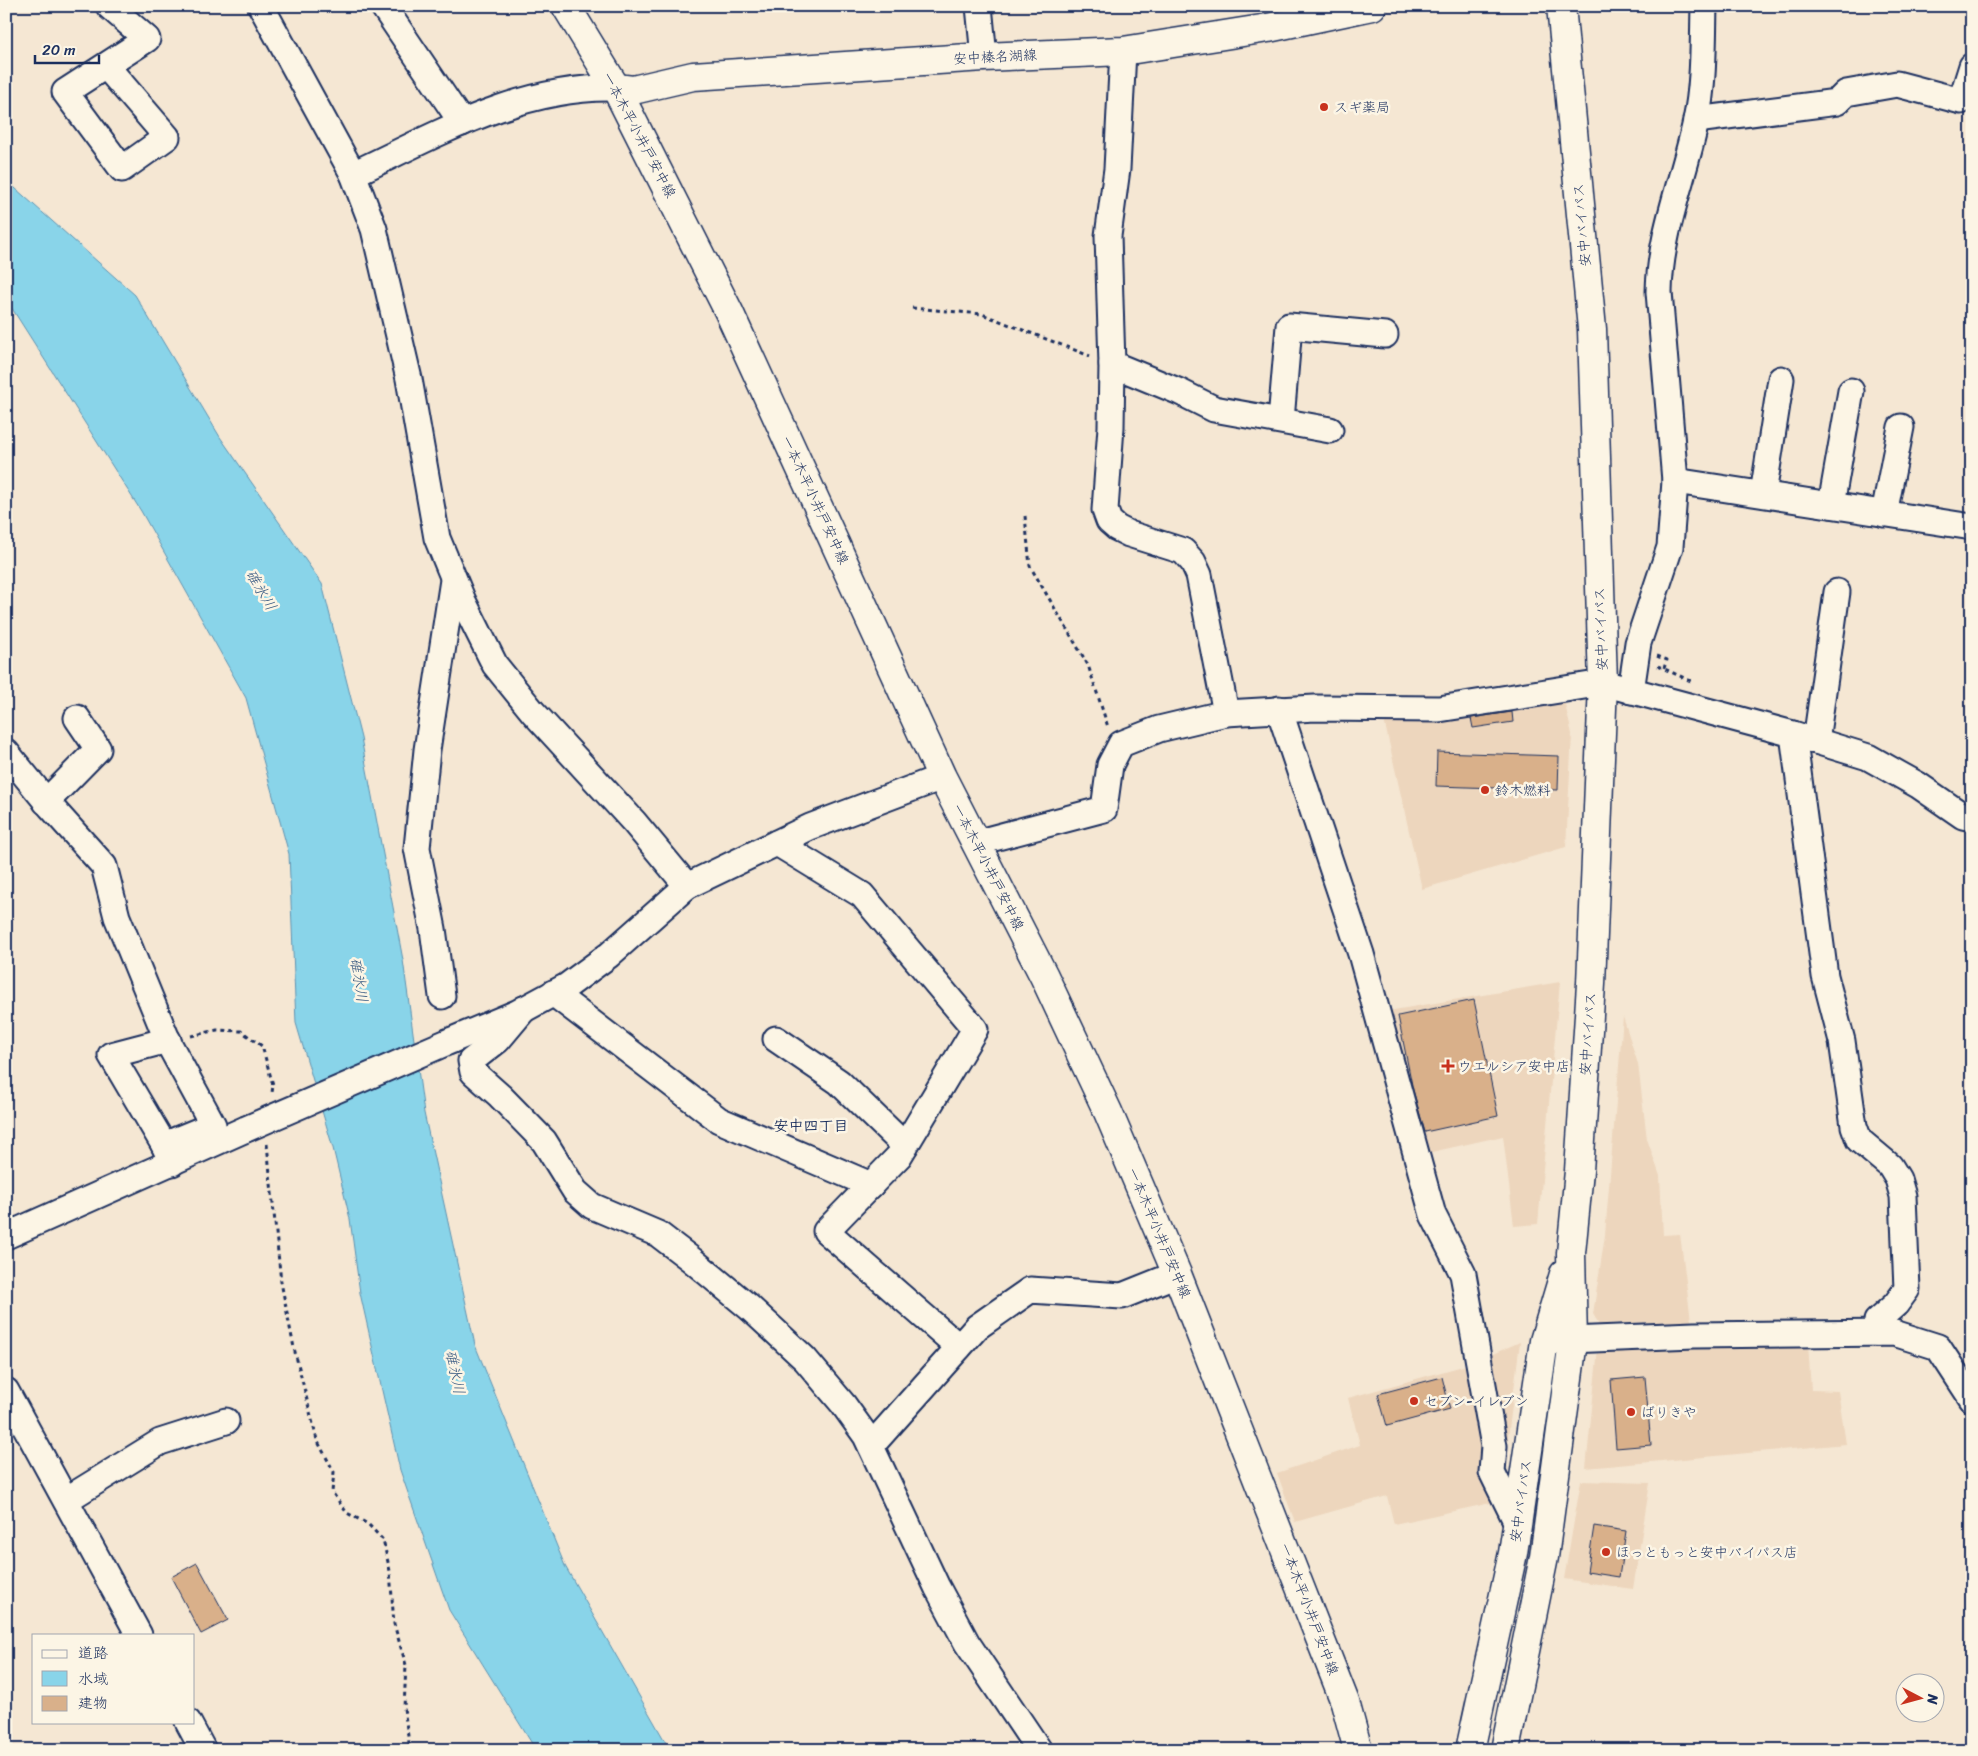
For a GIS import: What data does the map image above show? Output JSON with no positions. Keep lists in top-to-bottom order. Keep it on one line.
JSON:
{"streets":{"main road":["安中榛名湖線","一本木平小井戸安中線","安中バイパス"]},"crossings":[["安中榛名湖線","一本木平小井戸安中線"]],"districts":["安中四丁目"],"water":["碓氷川"],"places":{"other":["スギ薬局","鈴木燃料","セブン-イレブン","ばりきや","ほっともっと安中バイパス店"],"health":["ウエルシア安中店"]},"legend":["道路","水域","建物"],"scale_bar":"20 m","north":"right"}
